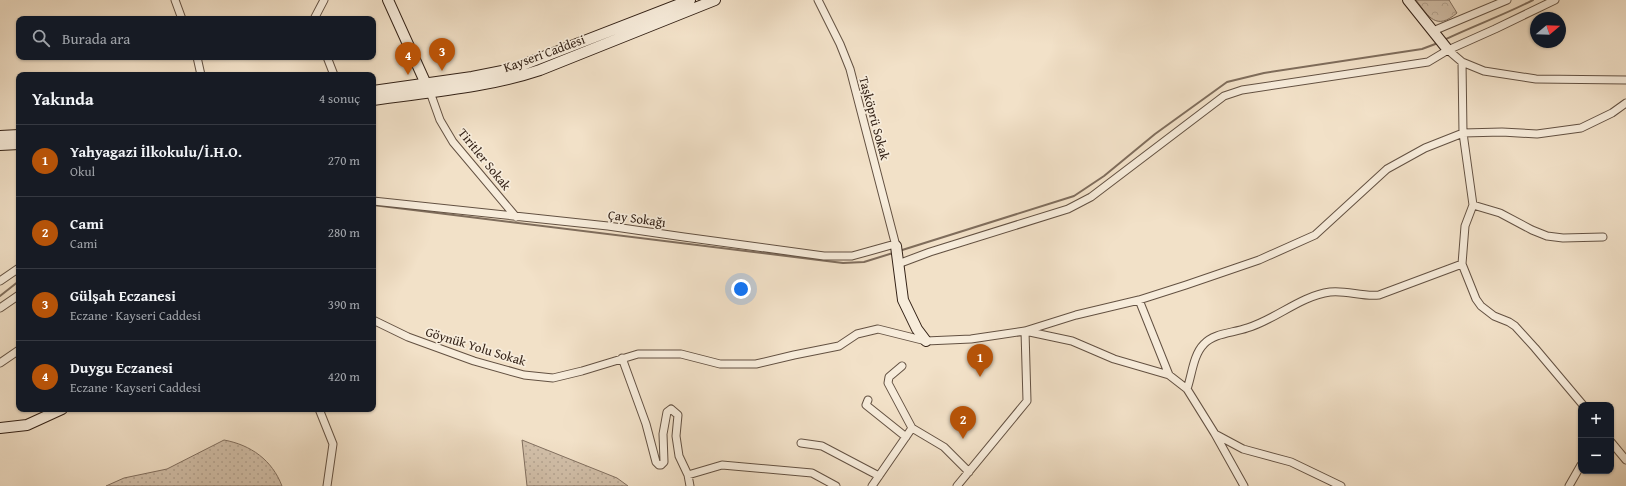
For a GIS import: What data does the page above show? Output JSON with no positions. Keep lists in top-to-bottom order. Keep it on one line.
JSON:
{"streets":{"main road":["Kayseri Caddesi"],"street":["Taşköprü Sokak","Tiritler Sokak","Çay Sokağı","Göynük Yolu Sokak"]},"crossings":[["Kayseri Caddesi","Tiritler Sokak"],["Taşköprü Sokak","Çay Sokağı"],["Tiritler Sokak","Çay Sokağı"]],"north":"right","page":{"search":"Burada ara","pins":["3","4","1","2"],"heading":["Yakında","4 sonuç"],"list":[{"mark":"1","name":"Yahyagazi İlkokulu/İ.H.O.","note":"Okul","value":"270 m"},{"mark":"2","name":"Cami","note":"Cami","value":"280 m"},{"mark":"3","name":"Gülşah Eczanesi","note":"Eczane · Kayseri Caddesi","value":"390 m"},{"mark":"4","name":"Duygu Eczanesi","note":"Eczane · Kayseri Caddesi","value":"420 m"}],"map_buttons":["+","−"]}}
